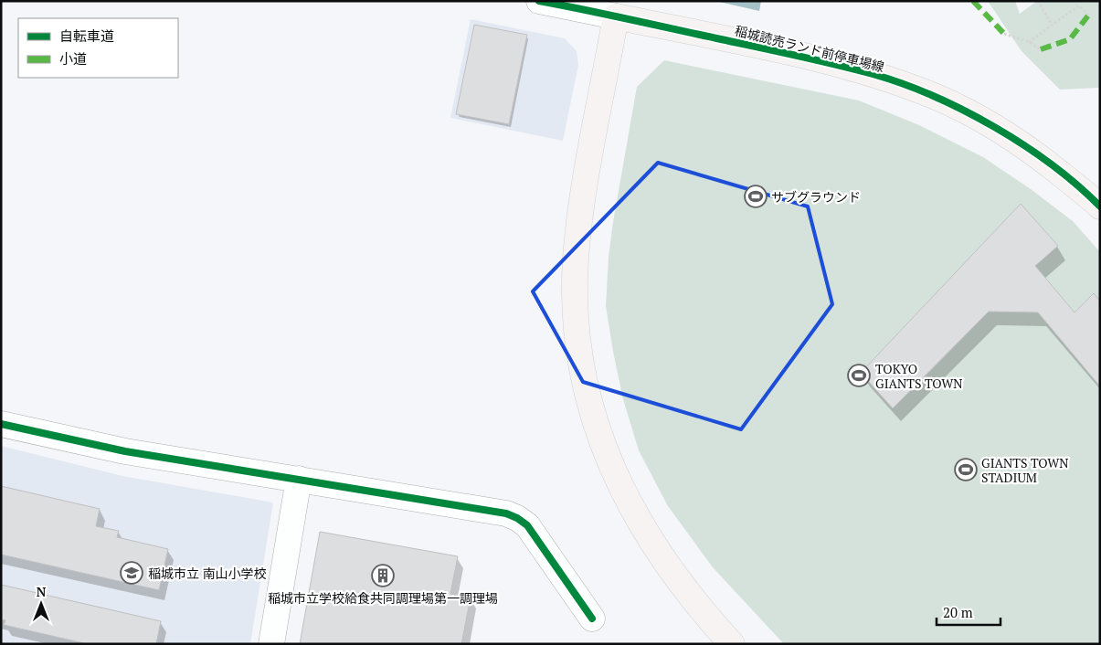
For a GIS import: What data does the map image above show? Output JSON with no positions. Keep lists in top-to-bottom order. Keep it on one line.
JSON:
{"streets":{"main road":["稲城読売ランド前停車場線"]},"places":{"sports":["サブグラウンド","TOKYO GIANTS TOWN","GIANTS TOWN STADIUM"],"school or university":["稲城市立 南山小学校"],"building":["稲城市立学校給食共同調理場第一調理場"]},"legend":["自転車道","小道"],"scale_bar":"20 m","north":"top"}
